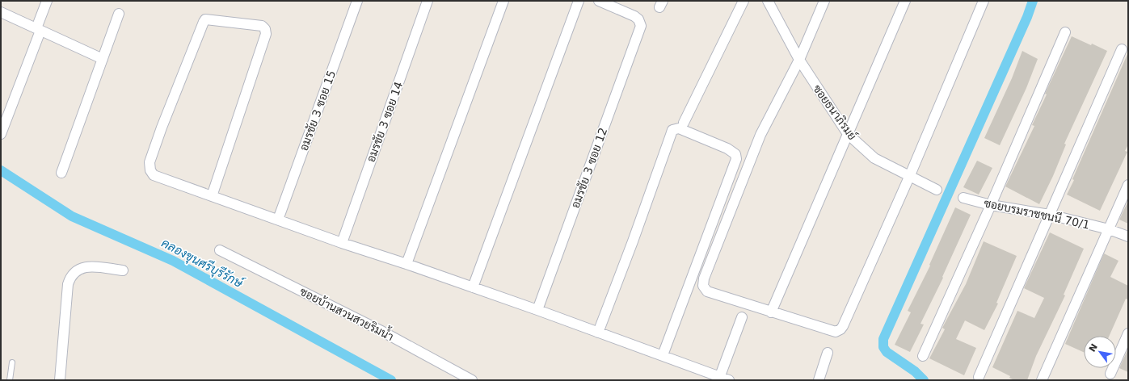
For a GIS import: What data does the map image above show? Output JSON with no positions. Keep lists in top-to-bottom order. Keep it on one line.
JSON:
{"streets":{"street":["อมรชัย 3 ซอย 15","ซอยธนาภิรมย์","อมรชัย 3 ซอย 14","อมรชัย 3 ซอย 12","ซอยบรมราชชนนี 70/1","ซอยบ้านสวนสวยริมน้ำ"]},"water":["คลองขุนศรีบุรีรักษ์"],"north":"top left"}
